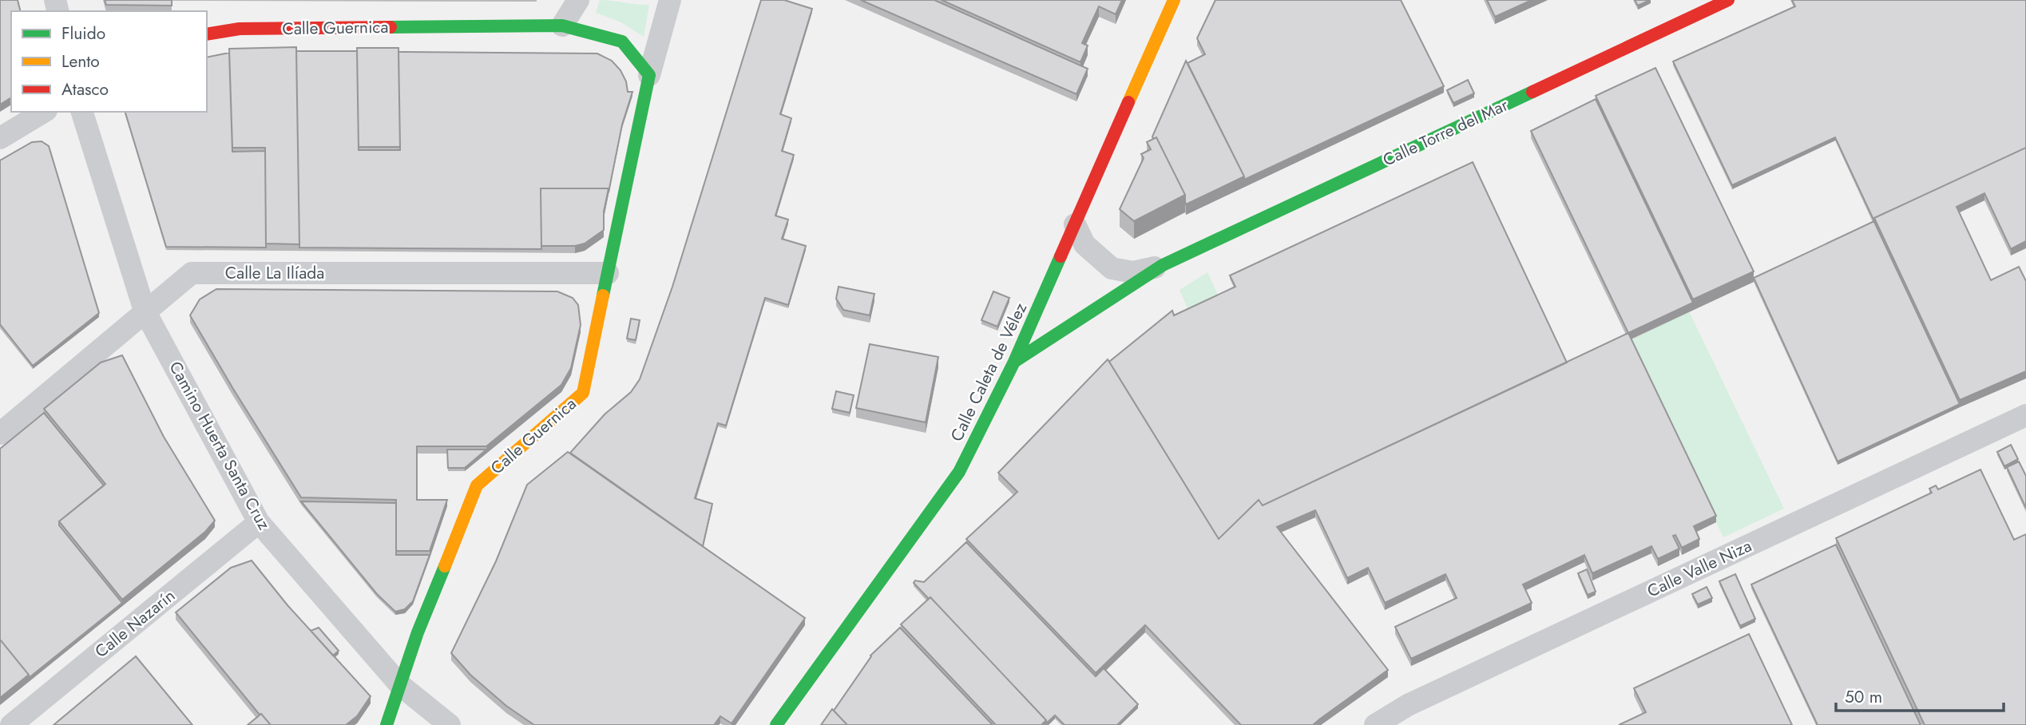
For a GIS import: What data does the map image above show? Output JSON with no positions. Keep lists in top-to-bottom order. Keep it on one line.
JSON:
{"streets":{"street":["Calle Guernica","Calle Torre del Mar","Calle La Ilíada","Calle Caleta de Vélez","Camino Huerta Santa Cruz","Calle Valle Niza","Calle Nazarín"]},"crossings":[["Calle Guernica","Calle La Ilíada"],["Calle Guernica","Camino Huerta Santa Cruz"],["Calle Torre del Mar","Calle Caleta de Vélez"],["Calle La Ilíada","Camino Huerta Santa Cruz"],["Camino Huerta Santa Cruz","Calle Nazarín"]],"legend":["Fluido","Lento","Atasco"],"scale_bar":"50 m"}
